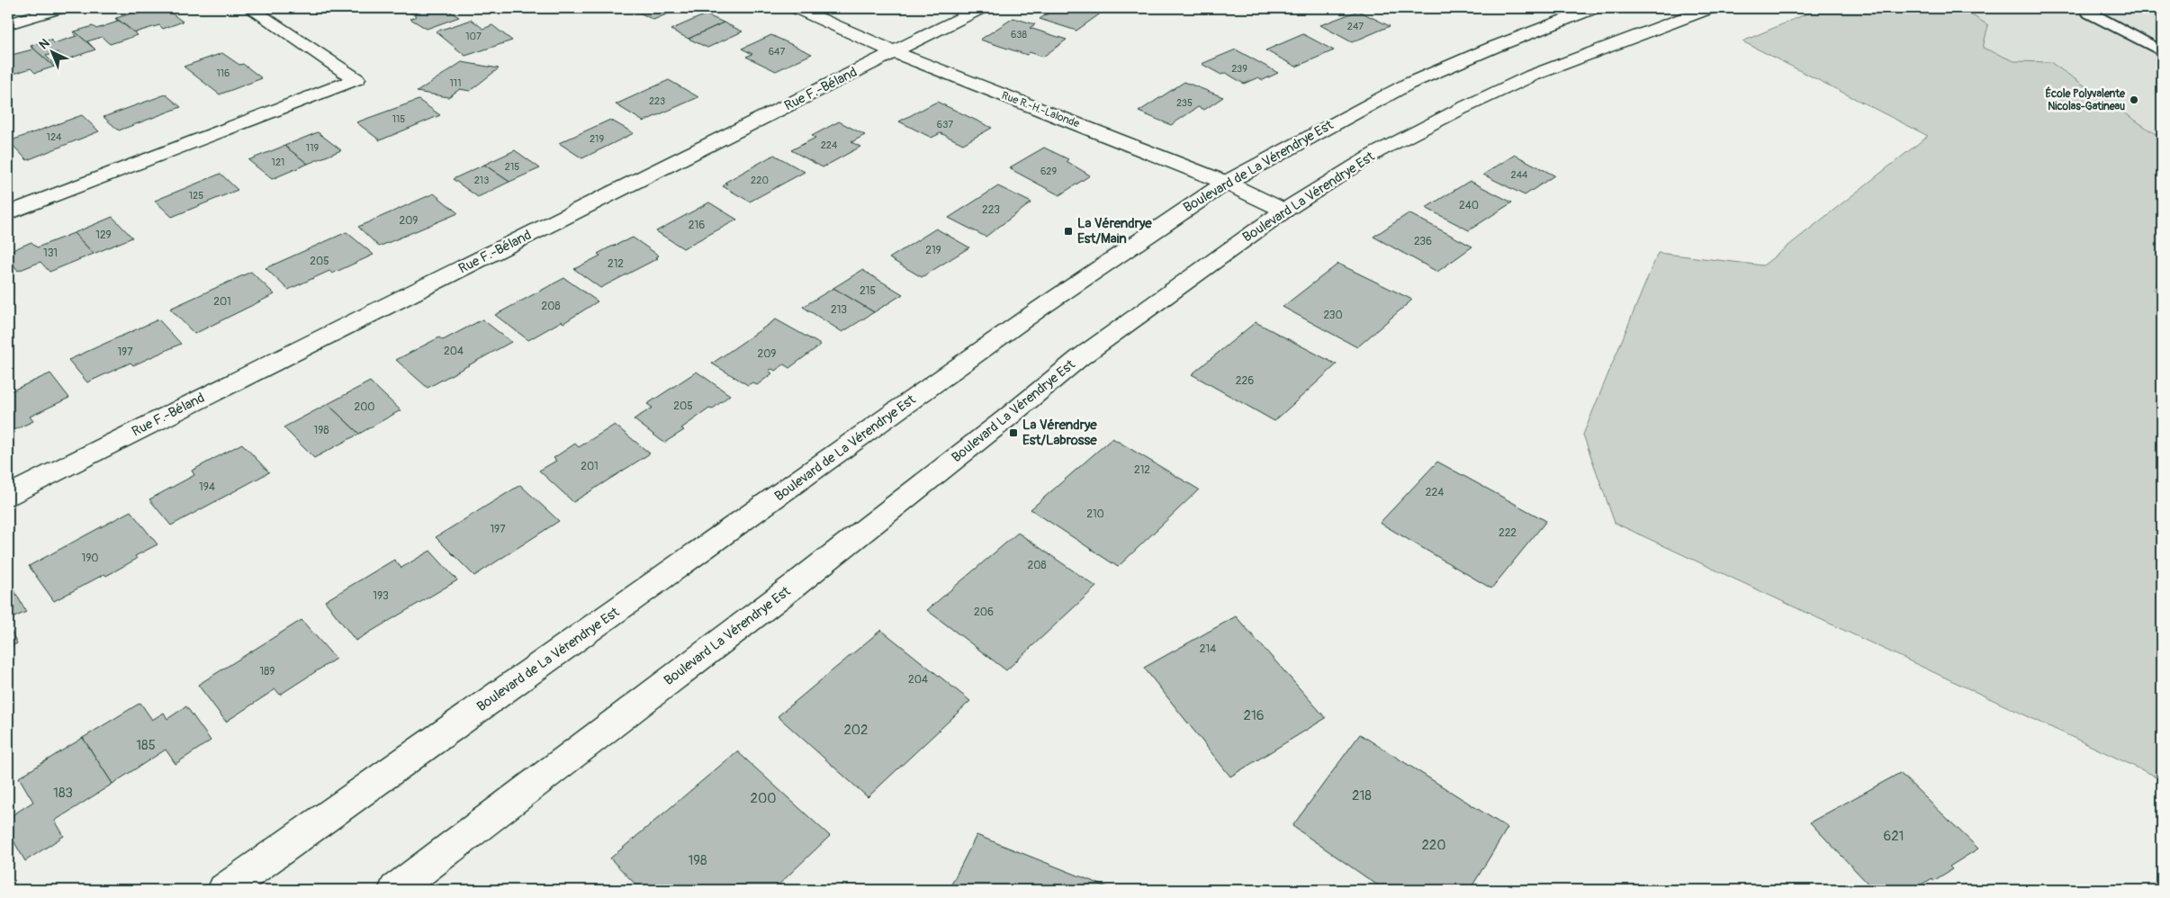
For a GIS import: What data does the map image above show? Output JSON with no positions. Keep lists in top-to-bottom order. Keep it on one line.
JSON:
{"streets":{"main road":["Rue F.-Béland","Rue R.-H.-Lalonde","Boulevard de La Vérendrye Est","Boulevard La Vérendrye Est"]},"crossings":[["Rue F.-Béland","Rue R.-H.-Lalonde"],["Rue R.-H.-Lalonde","Boulevard de La Vérendrye Est"],["Rue R.-H.-Lalonde","Boulevard La Vérendrye Est"]],"places":{"other":["École Polyvalente Nicolas-Gatineau"],"transit":["La Vérendrye Est/Main","La Vérendrye Est/Labrosse"]},"house_numbers":["247","638","107","647","239","116","111","223","235","115","637","124","219","224","119","121","215","629","244","213","220","125","240","223","209","216","129","236","219","131","205","212","215","201","208","213","230","204","197","209","226","205","200","198","201","212","194","224","210","197","222","190","208","193","206","214","189","204","216","202","185","183","218","200","621","220","198"],"north":"top left"}
